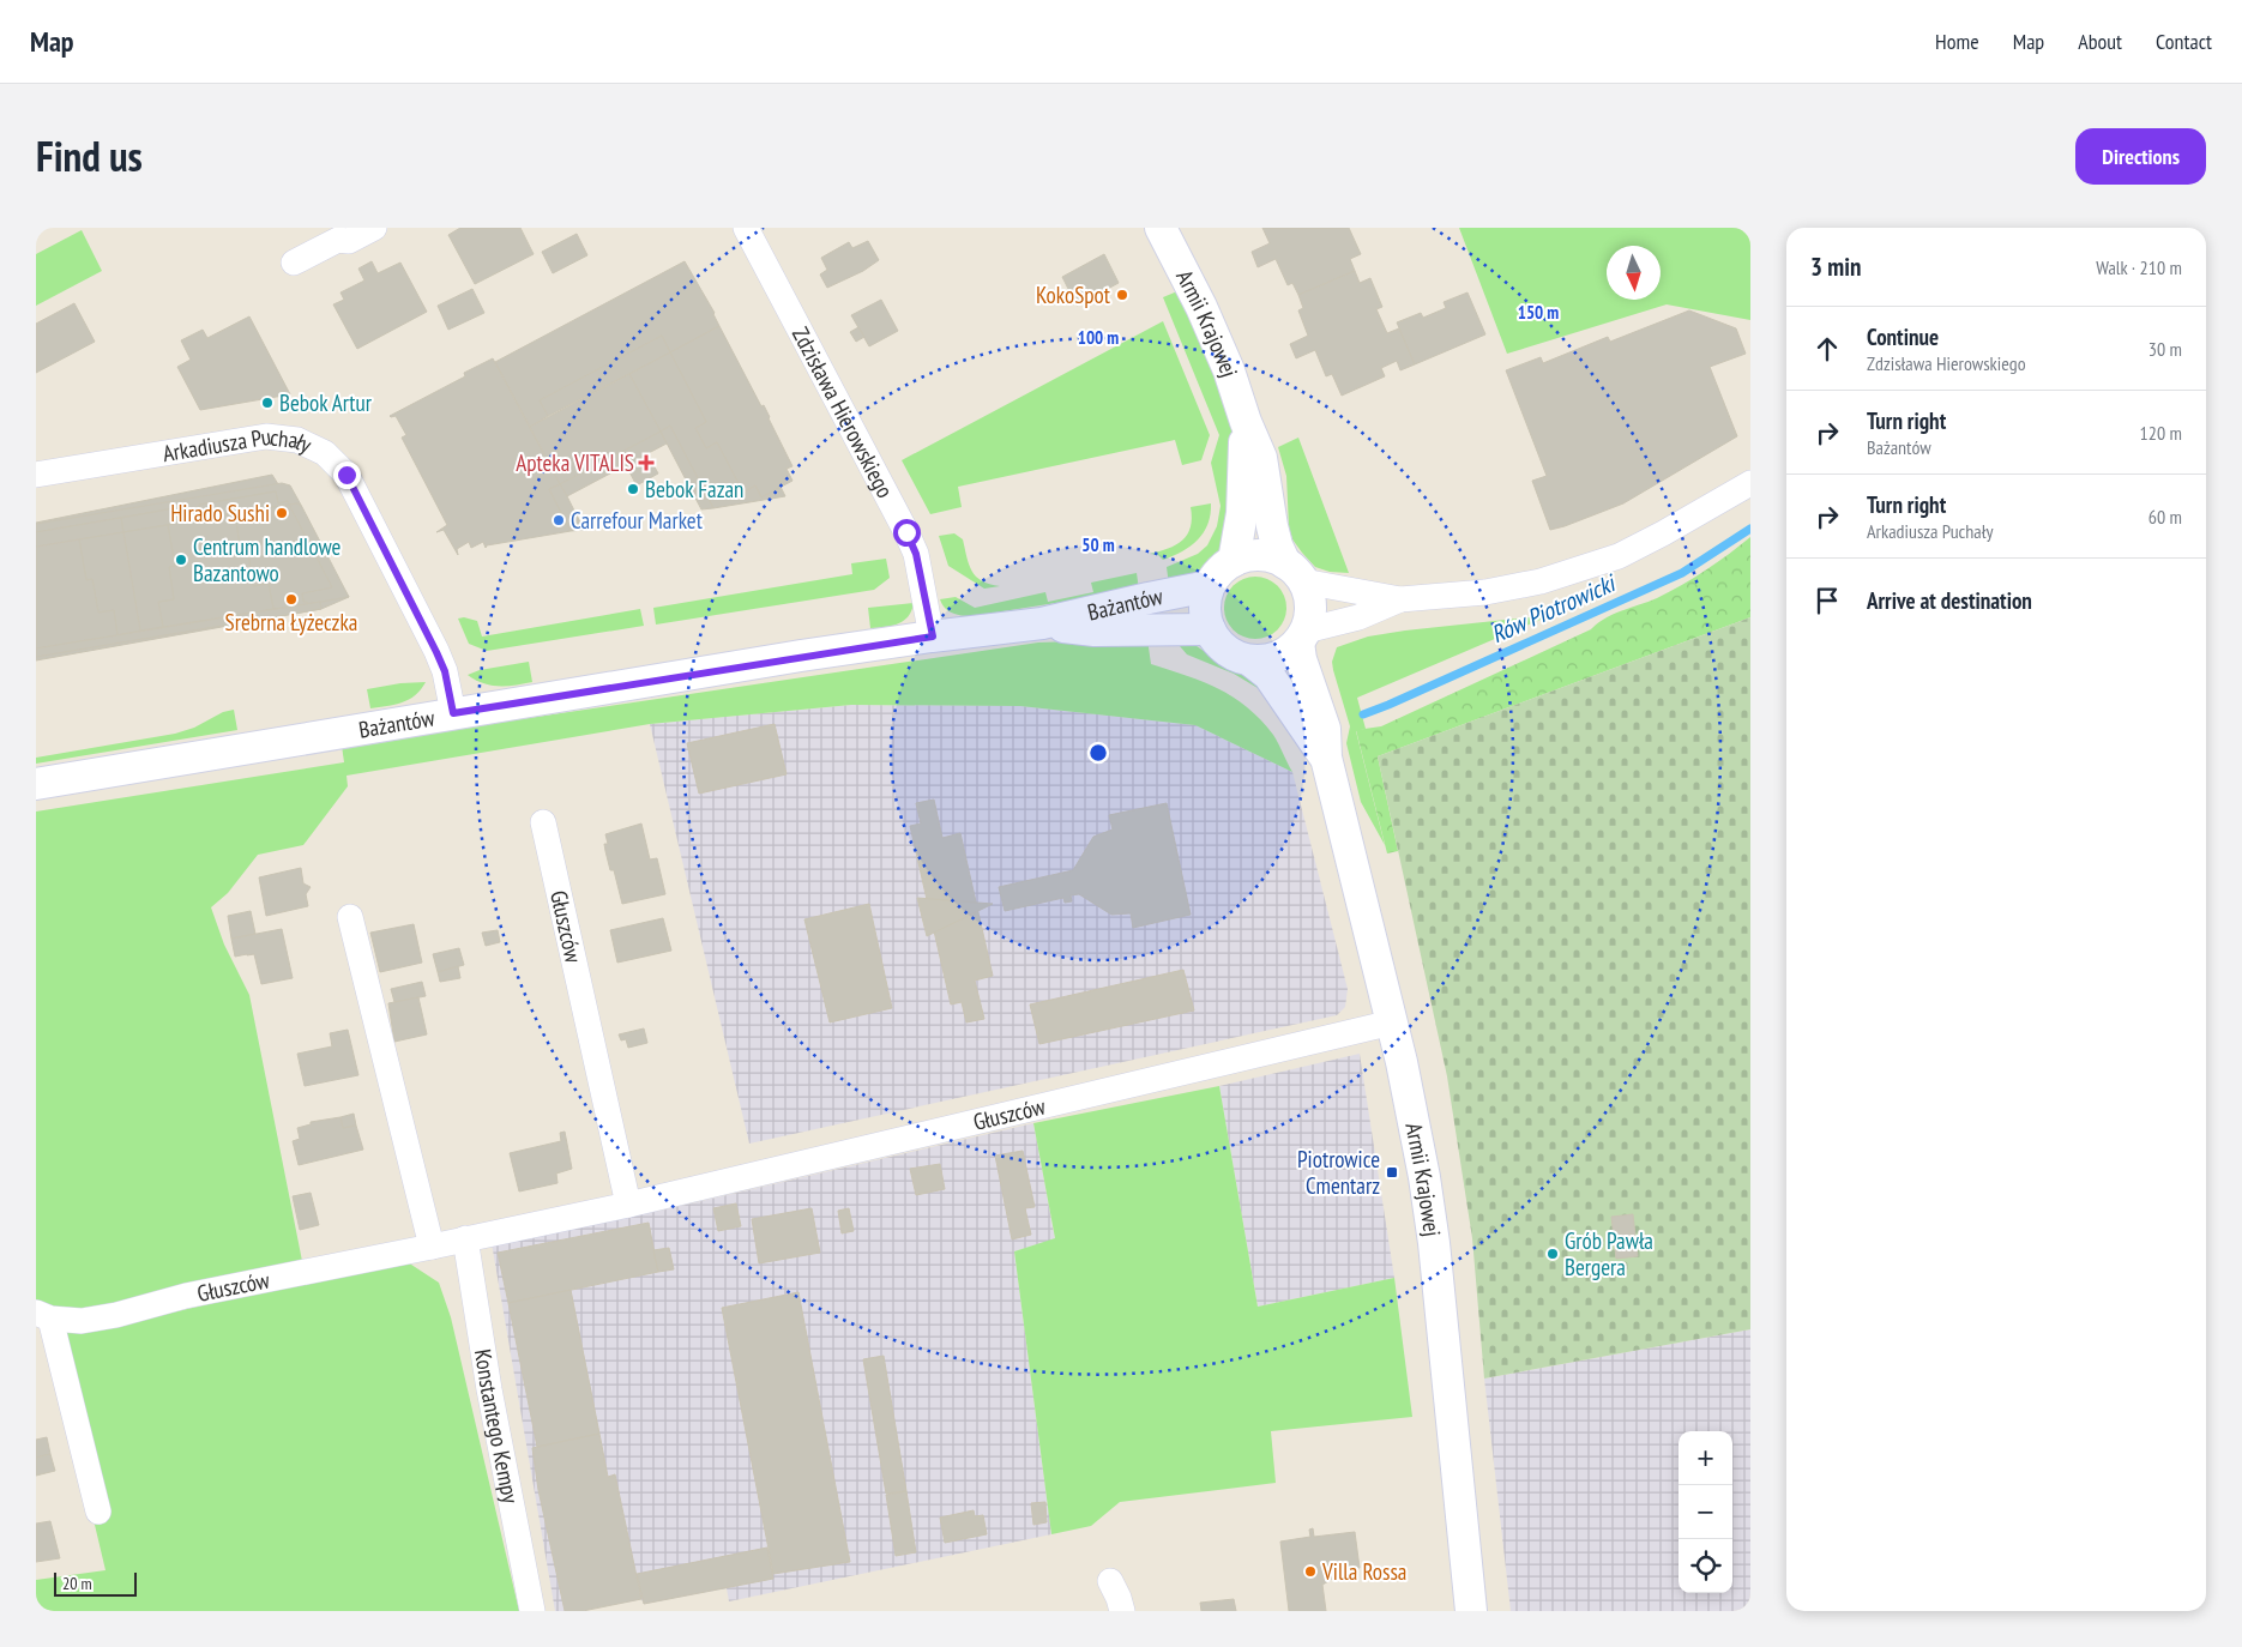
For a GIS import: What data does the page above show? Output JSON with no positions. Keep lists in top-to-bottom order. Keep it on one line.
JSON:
{"streets":{"street":["Armii Krajowej","Zdzisława Hierowskiego","Arkadiusza Puchały","Bażantów","Głuszców","Konstantego Kempy"]},"crossings":[["Armii Krajowej","Bażantów"],["Armii Krajowej","Głuszców"],["Zdzisława Hierowskiego","Bażantów"],["Arkadiusza Puchały","Bażantów"],["Głuszców","Konstantego Kempy"]],"water":["Rów Piotrowicki"],"places":{"other":["KokoSpot","Bebok Artur","Bebok Fazan","Hirado Sushi","Carrefour Market","Centrum handlowe Bazantowo","Srebrna Łyżeczka","Grób Pawła Bergera","Villa Rossa"],"health":["Apteka VITALIS"],"transit":["Piotrowice Cmentarz"]},"scale_bar":"20 m","north":"bottom","page":{"header":"Map","nav":["Home","Map","About","Contact"],"title":"Find us","buttons":"Directions","heading":["3 min","Walk · 210 m"],"list":[["Continue","Zdzisława Hierowskiego","30 m"],["Turn right","Bażantów","120 m"],["Turn right","Arkadiusza Puchały","60 m"],"Arrive at destination"],"map_buttons":["+","−"],"scale":"20 m"},"rings":["150 m","100 m","50 m"]}
